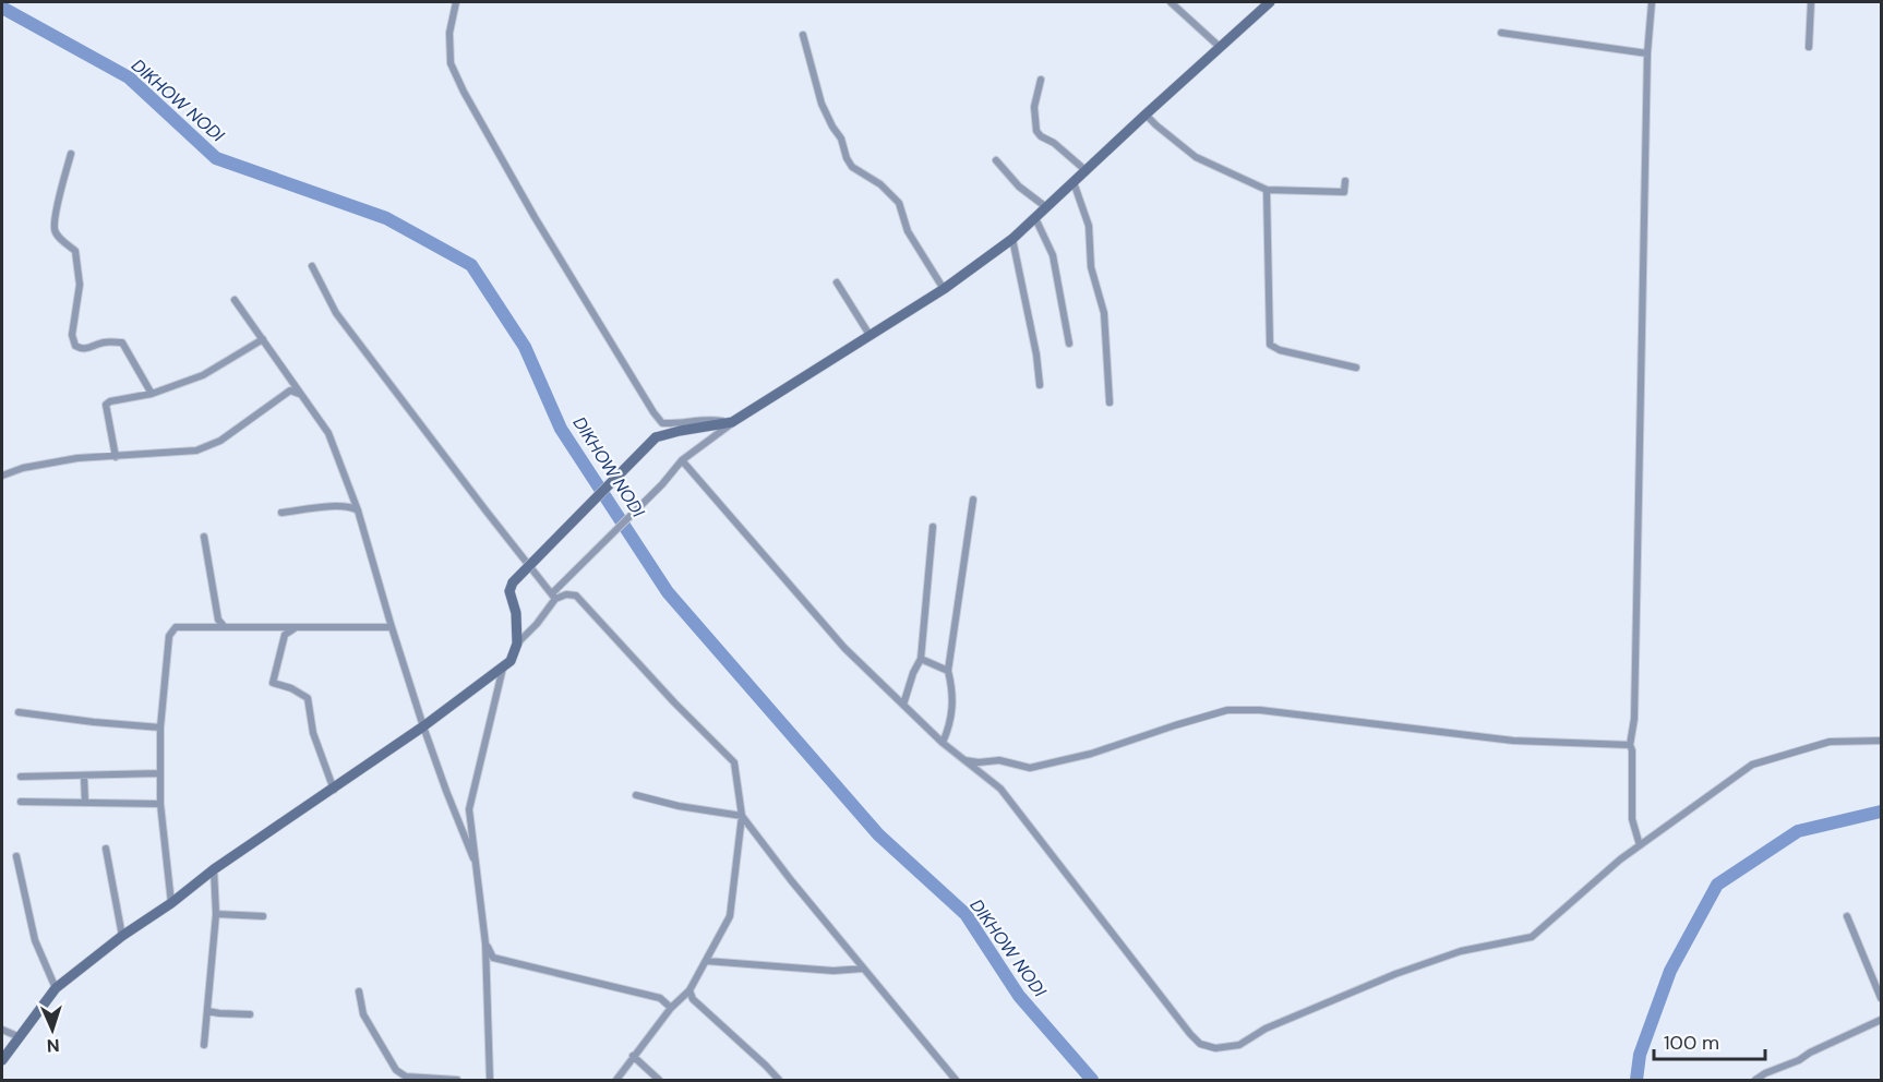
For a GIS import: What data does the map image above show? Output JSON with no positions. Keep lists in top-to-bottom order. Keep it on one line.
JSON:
{"water":["DIKHOW NODI"],"scale_bar":"100 m","north":"bottom"}
